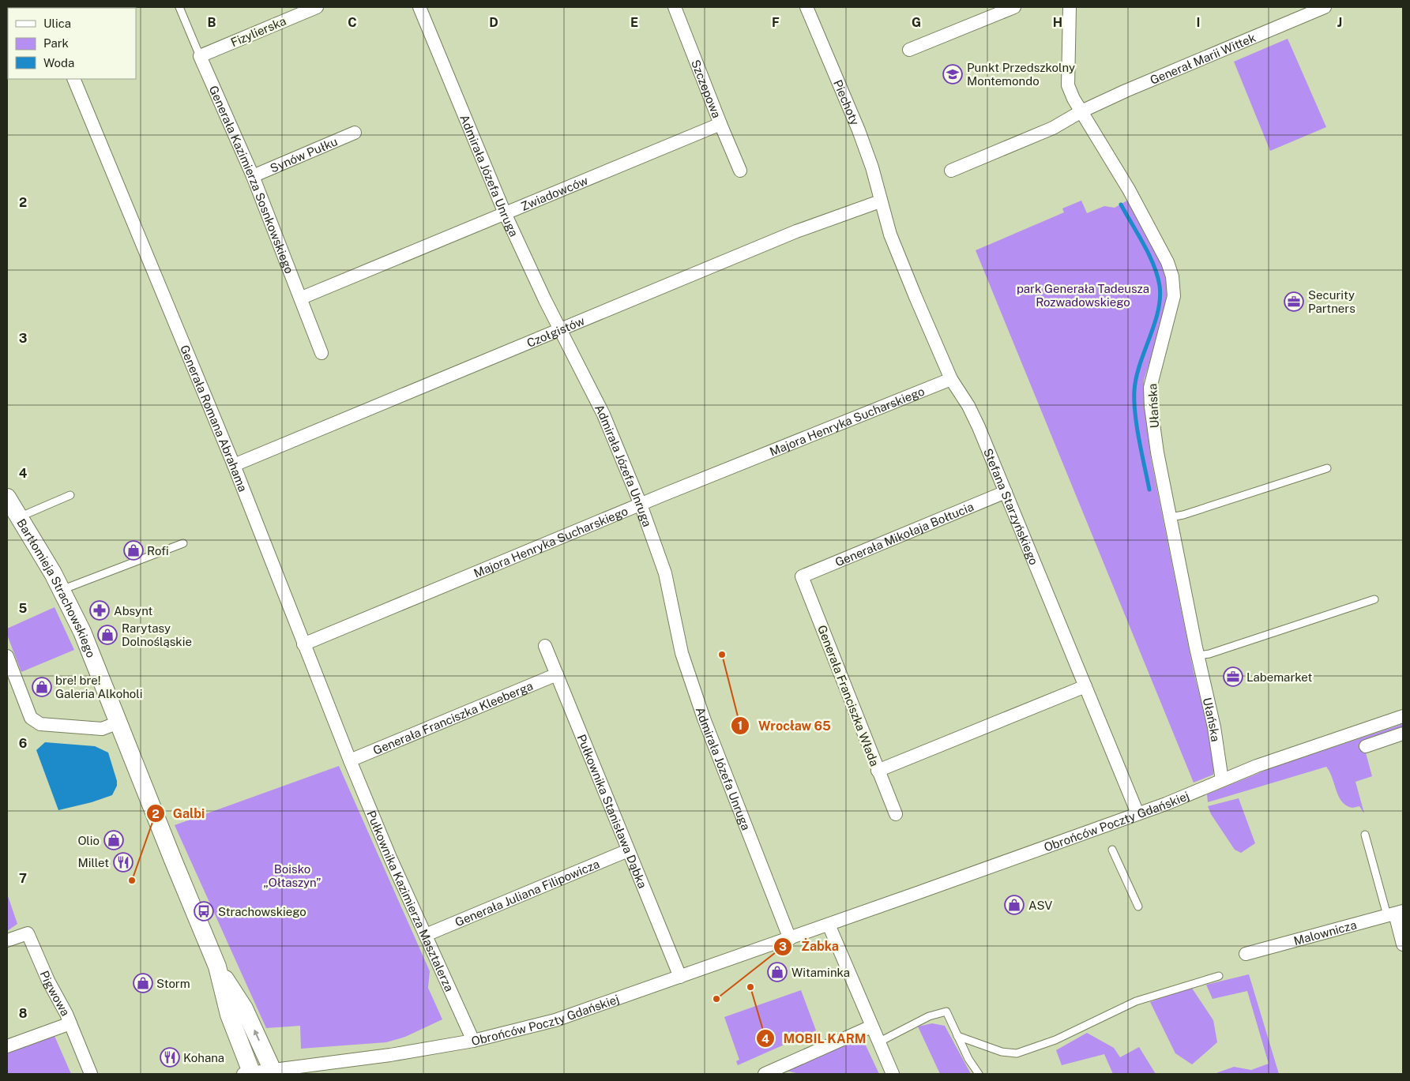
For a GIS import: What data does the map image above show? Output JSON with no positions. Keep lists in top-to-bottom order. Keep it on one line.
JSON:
{"streets":{"street":["Fizylierska","Generał Marii Wittek","Szczepowa","Piechoty","Synów Pułku","Admirała Józefa Unruga","Generała Kazimierza Sosnkowskiego","Zwiadowców","Czołgistów","Ułańska","Generała Romana Abrahama","Majora Henryka Sucharskiego","Stefana Starzyńskiego","Generała Mikołaja Bołtucia","Bartłomieja Strachowskiego","Generała Franciszka Włada","Generała Franciszka Kleeberga","Pułkownika Stanisława Dąbka","Obrońców Poczty Gdańskiej","Generała Juliana Filipowicza","Pułkownika Kazimierza Masztalerza","Malownicza","Pigwowa"]},"crossings":[["Fizylierska","Generała Kazimierza Sosnkowskiego"],["Generał Marii Wittek","Ułańska"],["Szczepowa","Zwiadowców"],["Piechoty","Czołgistów"],["Piechoty","Stefana Starzyńskiego"],["Synów Pułku","Generała Kazimierza Sosnkowskiego"],["Admirała Józefa Unruga","Zwiadowców"],["Admirała Józefa Unruga","Czołgistów"],["Admirała Józefa Unruga","Majora Henryka Sucharskiego"],["Admirała Józefa Unruga","Obrońców Poczty Gdańskiej"],["Generała Kazimierza Sosnkowskiego","Zwiadowców"],["Czołgistów","Generała Romana Abrahama"],["Czołgistów","Stefana Starzyńskiego"],["Ułańska","Obrońców Poczty Gdańskiej"],["Generała Romana Abrahama","Majora Henryka Sucharskiego"],["Generała Romana Abrahama","Generała Franciszka Kleeberga"],["Generała Romana Abrahama","Pułkownika Kazimierza Masztalerza"],["Majora Henryka Sucharskiego","Stefana Starzyńskiego"],["Stefana Starzyńskiego","Generała Mikołaja Bołtucia"],["Stefana Starzyńskiego","Obrońców Poczty Gdańskiej"],["Generała Mikołaja Bołtucia","Generała Franciszka Włada"],["Bartłomieja Strachowskiego","Obrońców Poczty Gdańskiej"],["Generała Franciszka Kleeberga","Pułkownika Stanisława Dąbka"],["Generała Franciszka Kleeberga","Pułkownika Kazimierza Masztalerza"],["Pułkownika Stanisława Dąbka","Obrońców Poczty Gdańskiej"],["Pułkownika Stanisława Dąbka","Generała Juliana Filipowicza"],["Obrońców Poczty Gdańskiej","Pułkownika Kazimierza Masztalerza"],["Generała Juliana Filipowicza","Pułkownika Kazimierza Masztalerza"]],"parks":["park Generała Tadeusza Rozwadowskiego","Boisko „Ołtaszyn”"],"places":{"school or university":["Punkt Przedszkolny Montemondo"],"office":["Security Partners","Labemarket"],"shop":["Rofi","Rarytasy Dolnośląskie","bre! bre! Galeria Alkoholi","Olio","ASV","Witaminka","Storm"],"pharmacy":["Absynt"],"other":["Wrocław 65","Galbi","MOBIL KARM","Żabka"],"restaurant":["Millet","Kohana"],"bus stop":["Strachowskiego"]},"legend":["Ulica","Park","Woda"],"grid":{"columns":["B","C","D","E","F","G","H","I","J"],"rows":["2","3","4","5","6","7","8"]}}
